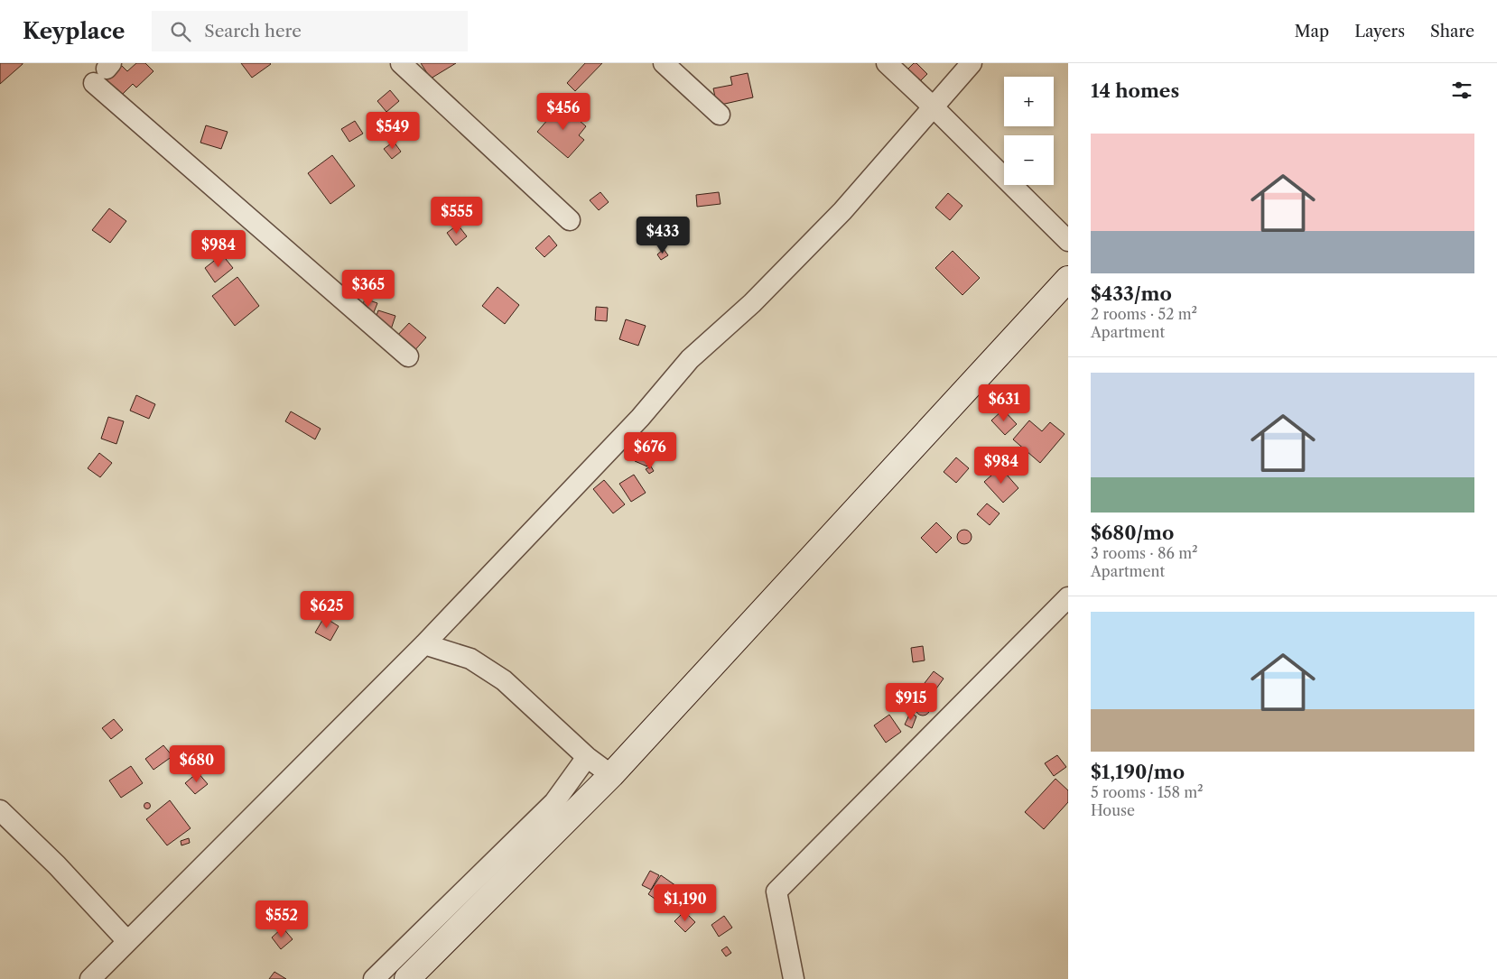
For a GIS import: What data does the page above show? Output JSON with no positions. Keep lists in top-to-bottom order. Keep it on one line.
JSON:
{"page":{"header":"Keyplace","search":"Search here","nav":["Map","Layers","Share"],"heading":"14 homes","map_buttons":["+","−"],"price":["$456","$549","$555","$433","$984","$365","$631","$676","$984","$625","$915","$680","$1,190","$552"],"list":[{"name":"$433/mo","note":"2 rooms · 52 m² · Apartment"},{"name":"$680/mo","note":"3 rooms · 86 m² · Apartment"},{"name":"$1,190/mo","note":"5 rooms · 158 m² · House"}]}}
